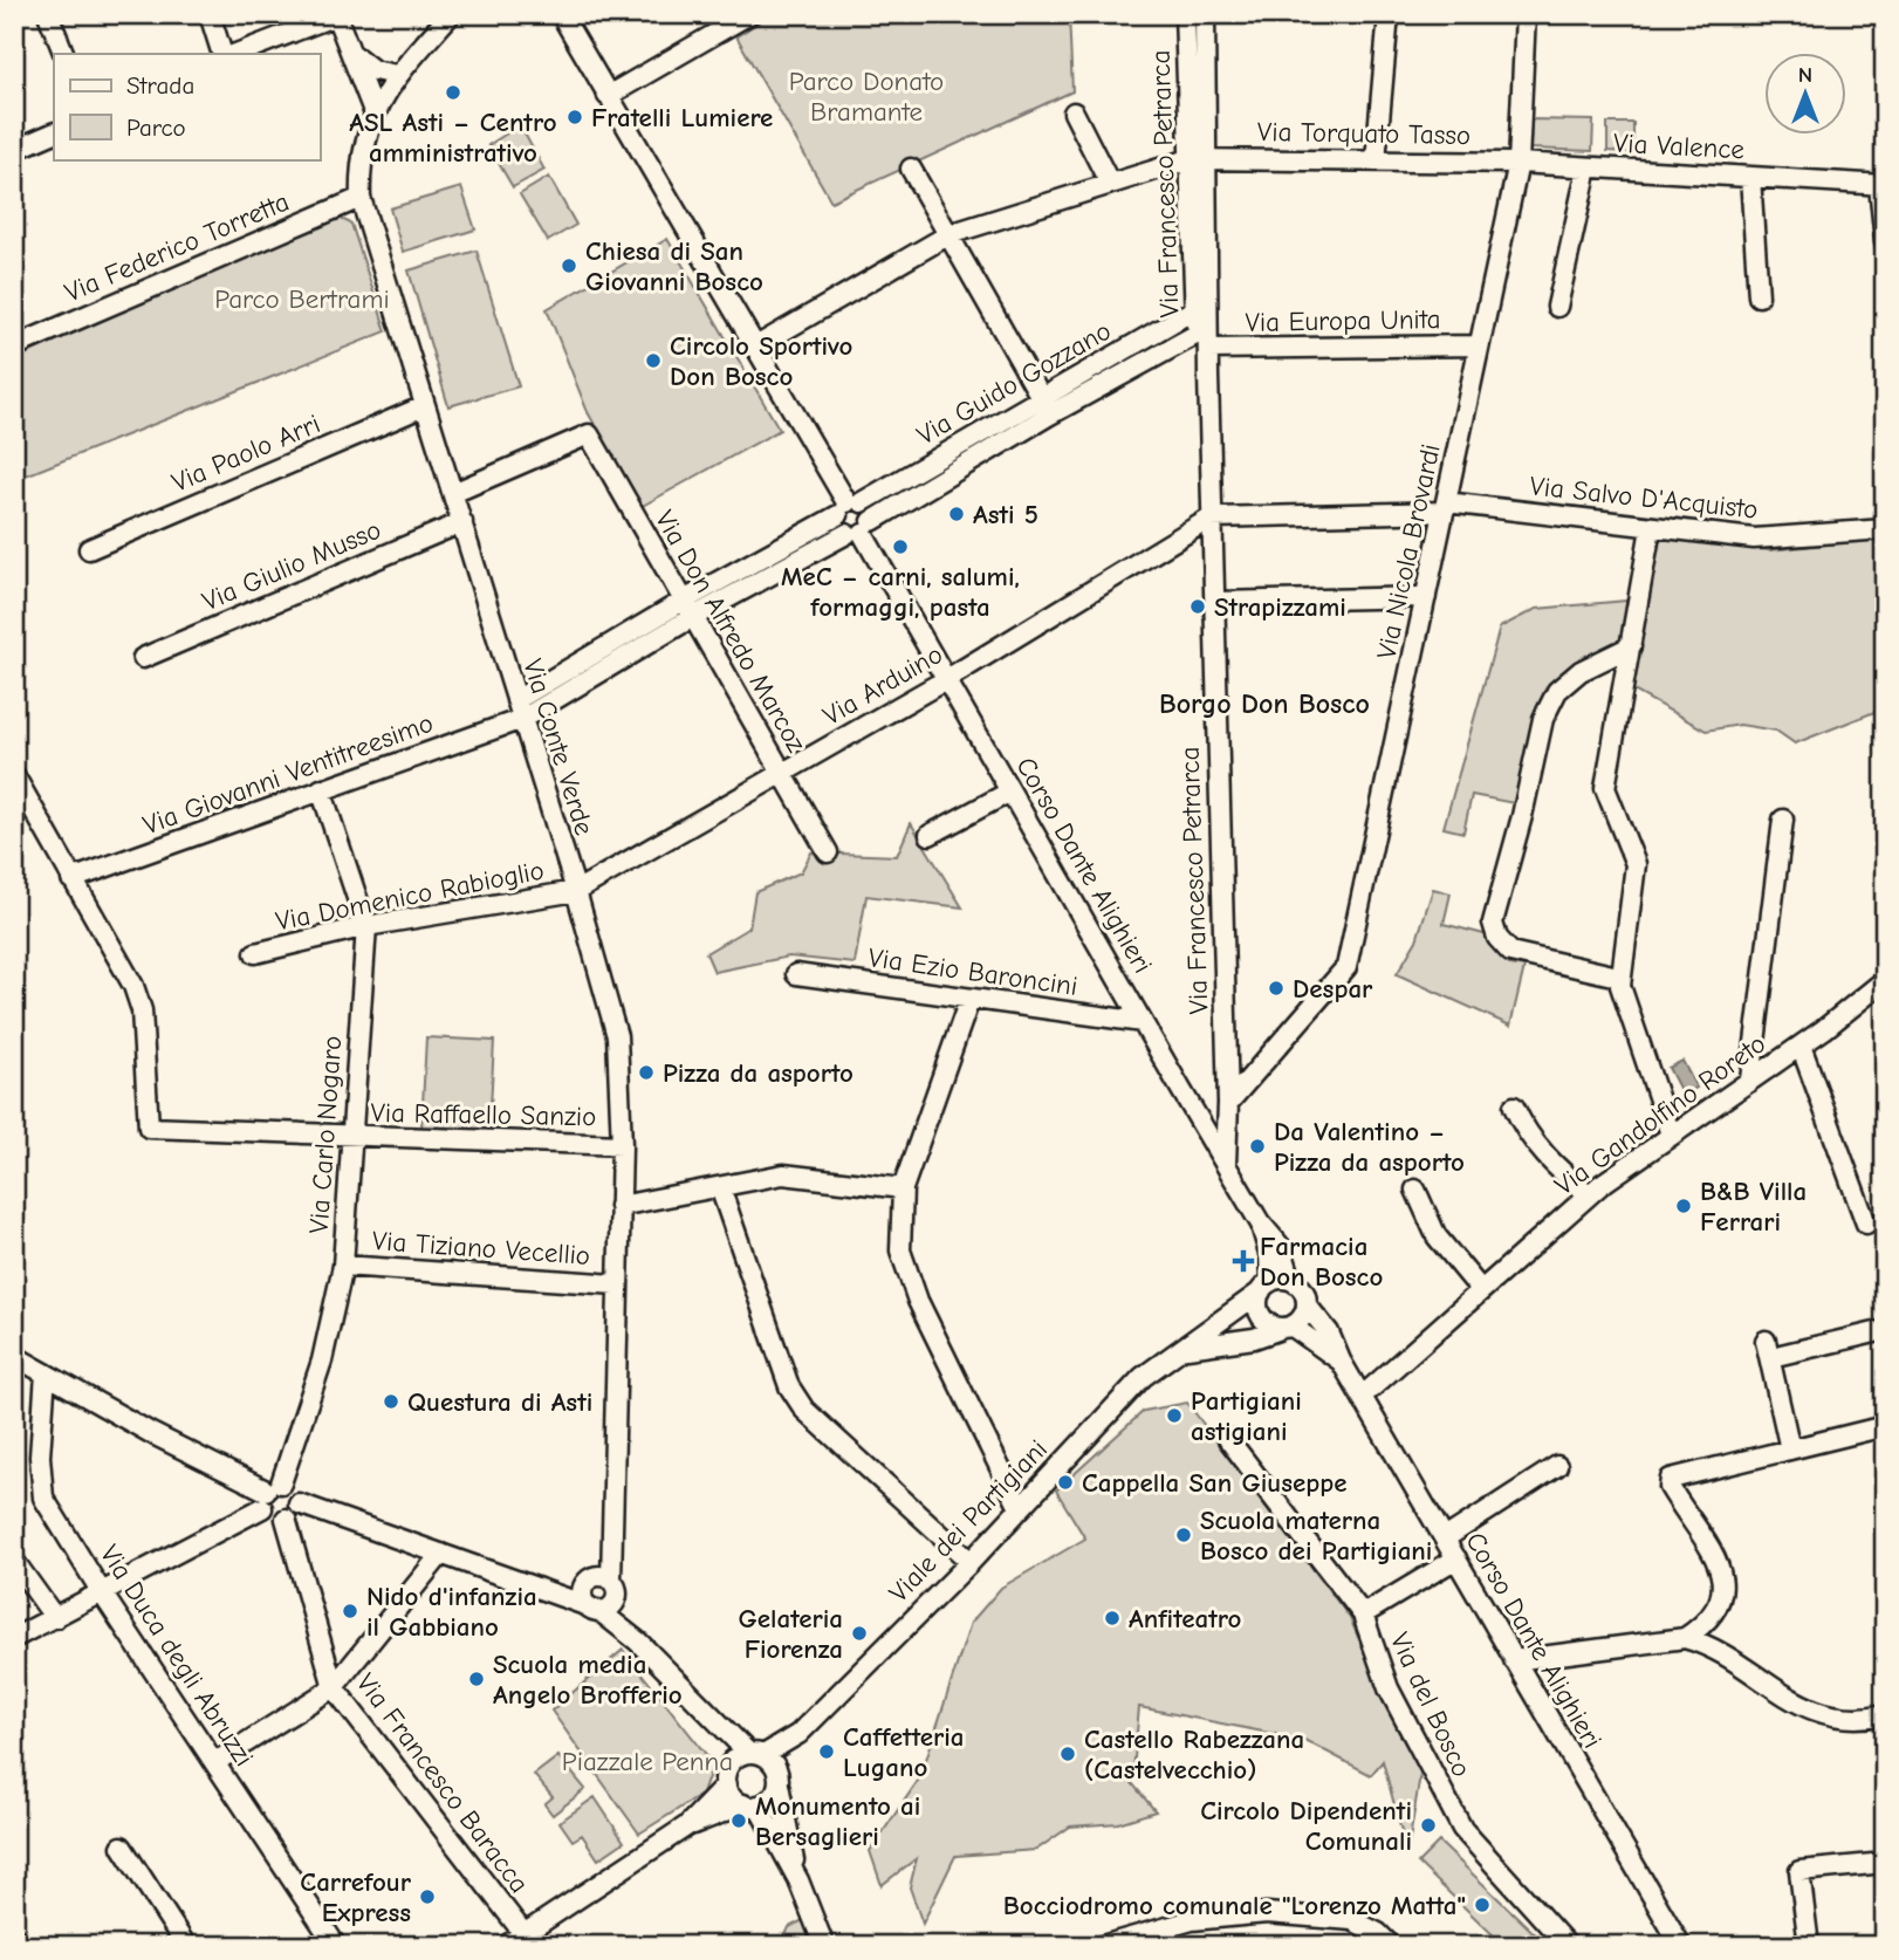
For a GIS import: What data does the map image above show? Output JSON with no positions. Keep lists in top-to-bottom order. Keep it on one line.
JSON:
{"streets":{"street":["Via Torquato Tasso","Via Valence","Via Francesco Petrarca","Via Federico Torretta","Via Europa Unita","Via Guido Gozzano","Via Paolo Arri","Via Salvo D'Acquisto","Via Nicola Brovardi","Via Giulio Musso","Via Don Alfredo Marcoz","Via Arduino","Via Conte Verde","Via Giovanni Ventitreesimo","Corso Dante Alighieri","Via Domenico Rabioglio","Via Ezio Baroncini","Via Raffaello Sanzio","Via Gandolfino Roreto","Via Carlo Nogaro","Via Tiziano Vecellio","Viale dei Partigiani","Via Duca degli Abruzzi","Via del Bosco","Via Francesco Baracca"]},"crossings":[["Via Torquato Tasso","Via Valence"],["Via Torquato Tasso","Via Francesco Petrarca"],["Via Torquato Tasso","Via Nicola Brovardi"],["Via Valence","Via Nicola Brovardi"],["Via Francesco Petrarca","Via Europa Unita"],["Via Francesco Petrarca","Via Guido Gozzano"],["Via Francesco Petrarca","Via Salvo D'Acquisto"],["Via Francesco Petrarca","Via Nicola Brovardi"],["Via Francesco Petrarca","Via Arduino"],["Via Francesco Petrarca","Corso Dante Alighieri"],["Via Federico Torretta","Via Conte Verde"],["Via Europa Unita","Via Guido Gozzano"],["Via Europa Unita","Via Nicola Brovardi"],["Via Guido Gozzano","Via Don Alfredo Marcoz"],["Via Guido Gozzano","Via Giovanni Ventitreesimo"],["Via Guido Gozzano","Corso Dante Alighieri"],["Via Paolo Arri","Via Conte Verde"],["Via Salvo D'Acquisto","Via Nicola Brovardi"],["Via Salvo D'Acquisto","Via Arduino"],["Via Giulio Musso","Via Conte Verde"],["Via Don Alfredo Marcoz","Via Arduino"],["Via Don Alfredo Marcoz","Via Conte Verde"],["Via Don Alfredo Marcoz","Via Giovanni Ventitreesimo"],["Via Arduino","Via Conte Verde"],["Via Arduino","Corso Dante Alighieri"],["Via Arduino","Via Domenico Rabioglio"],["Via Conte Verde","Via Giovanni Ventitreesimo"],["Via Conte Verde","Via Domenico Rabioglio"],["Via Conte Verde","Via Raffaello Sanzio"],["Via Conte Verde","Via Tiziano Vecellio"],["Via Conte Verde","Viale dei Partigiani"],["Via Giovanni Ventitreesimo","Via Raffaello Sanzio"],["Via Giovanni Ventitreesimo","Via Carlo Nogaro"],["Corso Dante Alighieri","Via Ezio Baroncini"],["Corso Dante Alighieri","Via Gandolfino Roreto"],["Corso Dante Alighieri","Viale dei Partigiani"],["Via Domenico Rabioglio","Via Carlo Nogaro"],["Via Raffaello Sanzio","Via Carlo Nogaro"],["Via Carlo Nogaro","Via Tiziano Vecellio"]],"districts":["Borgo Don Bosco"],"parks":["Parco Donato Bramante","Parco Bertrami","Piazzale Penna"],"places":{"other":["ASL Asti – Centro amministrativo","Fratelli Lumiere","Chiesa di San Giovanni Bosco","Circolo Sportivo Don Bosco","Asti 5","MeC – carni, salumi, formaggi, pasta","Strapizzami","Despar","Pizza da asporto","Da Valentino – Pizza da asporto","B&B Villa Ferrari","Questura di Asti","Partigiani astigiani","Cappella San Giuseppe","Scuola materna Bosco dei Partigiani","Nido d'infanzia il Gabbiano","Anfiteatro","Gelateria Fiorenza","Scuola media Angelo Brofferio","Caffetteria Lugano","Castello Rabezzana (Castelvecchio)","Monumento ai Bersaglieri","Circolo Dipendenti Comunali","Carrefour Express","Bocciodromo comunale \"Lorenzo Matta\""],"health":["Farmacia Don Bosco"]},"legend":["Strada","Parco"],"north":"top"}
